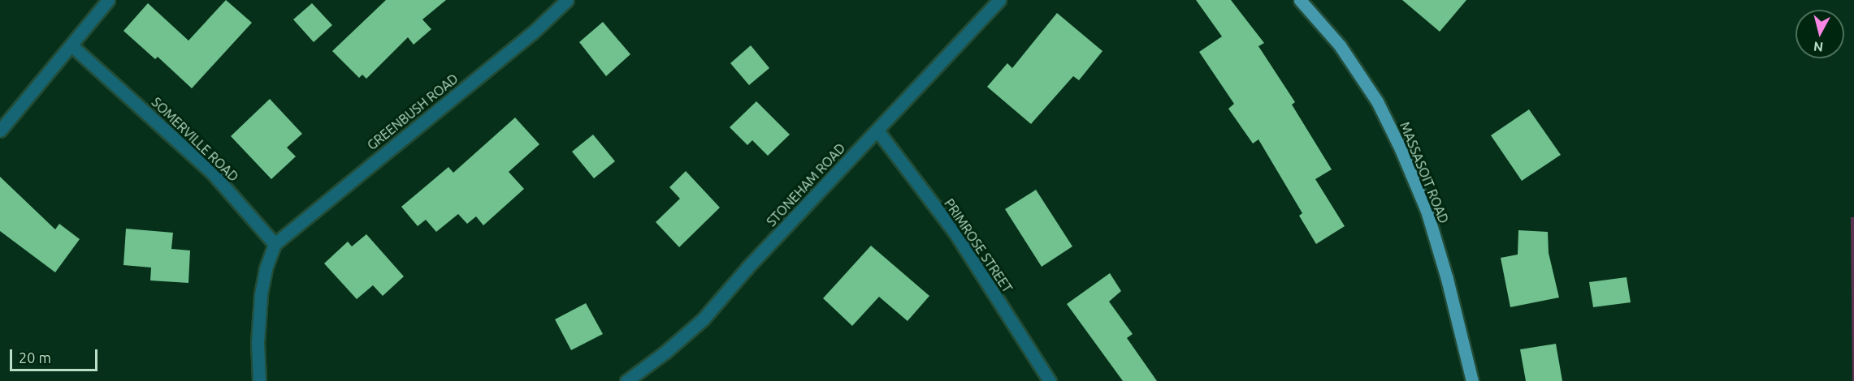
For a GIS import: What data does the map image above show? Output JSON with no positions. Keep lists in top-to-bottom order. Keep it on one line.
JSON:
{"streets":{"main road":["MASSASOIT ROAD"],"street":["GREENBUSH ROAD","SOMERVILLE ROAD","STONEHAM ROAD","PRIMROSE STREET"]},"crossings":[["GREENBUSH ROAD","SOMERVILLE ROAD"],["STONEHAM ROAD","PRIMROSE STREET"]],"scale_bar":"20 m","north":"bottom"}
